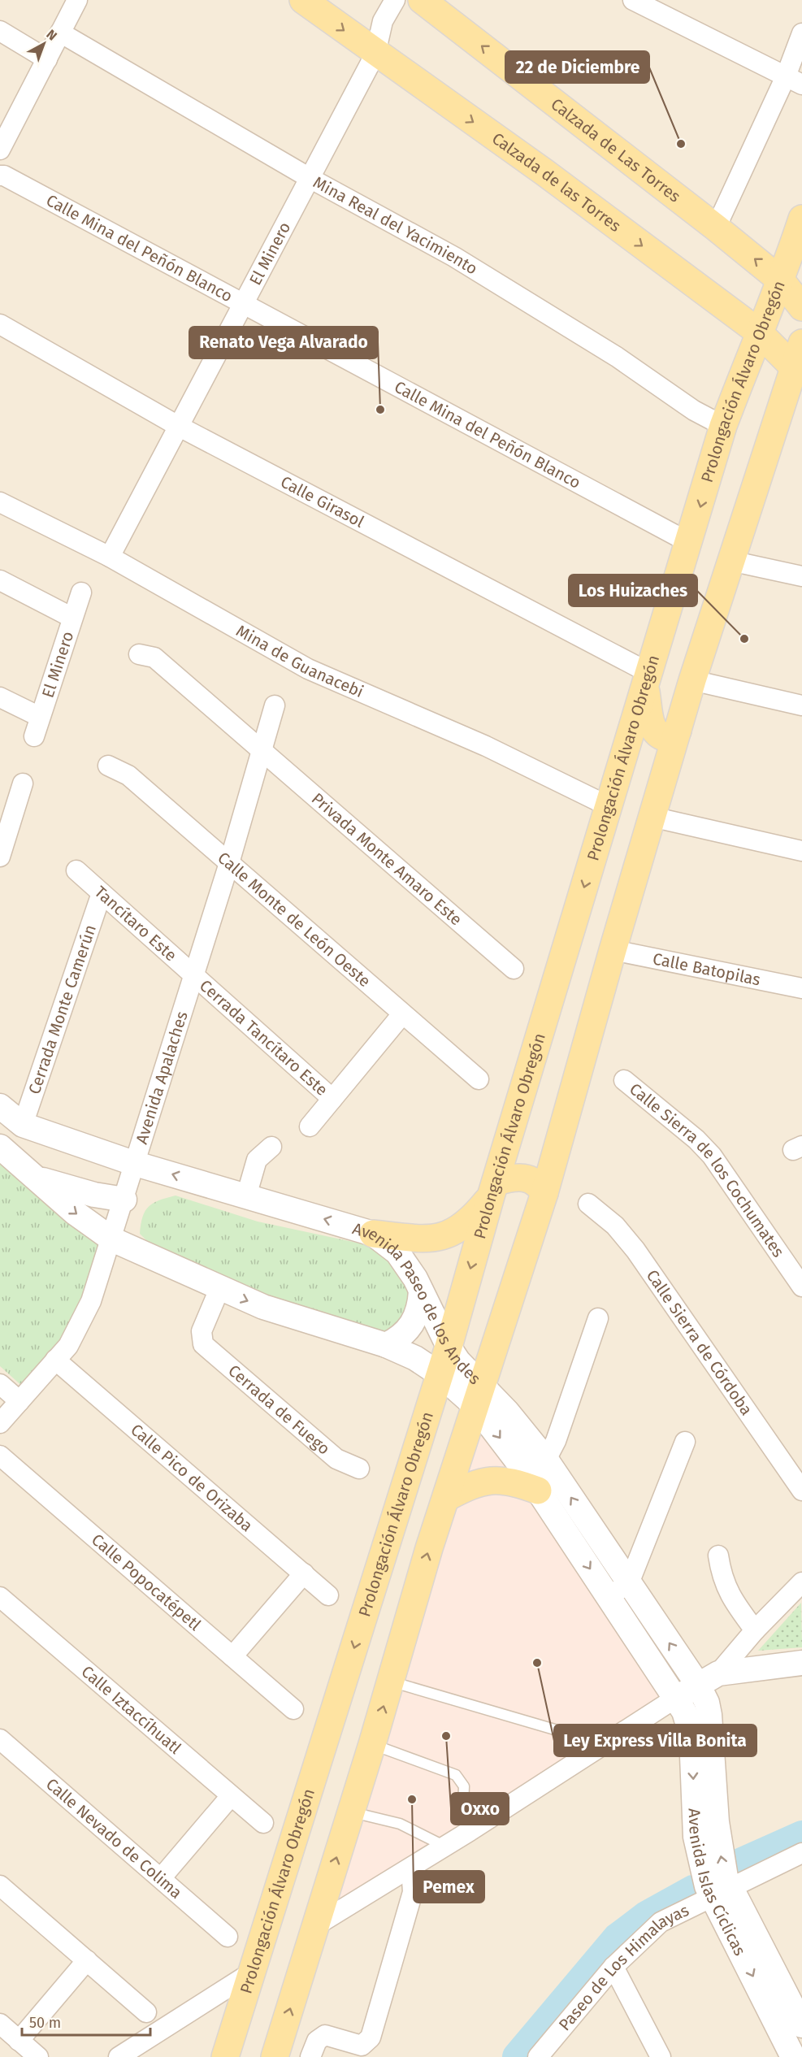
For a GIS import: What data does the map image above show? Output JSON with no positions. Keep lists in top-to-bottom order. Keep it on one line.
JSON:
{"streets":{"main road":["Calzada de Las Torres","Calzada de las Torres","Prolongación Álvaro Obregón"],"street":["Mina Real del Yacimiento","Calle Mina del Peñón Blanco","El Minero","Calle Girasol","Mina de Guanacebi","Privada Monte Amaro Este","Calle Monte de León Oeste","Tancítaro Este","Calle Batopilas","Cerrada Monte Camerún","Cerrada Tancítaro Este","Avenida Apalaches","Calle Sierra de los Cochumates","Avenida Paseo de los Andes","Calle Sierra de Córdoba","Cerrada de Fuego","Calle Pico de Orizaba","Calle Popocatépetl","Calle Iztaccíhuatl","Calle Nevado de Colima","Avenida Islas Cíclicas","Paseo de Los Himalayas"]},"crossings":[["Calzada de Las Torres","Prolongación Álvaro Obregón"],["Calzada de las Torres","El Minero"],["Calzada de las Torres","Prolongación Álvaro Obregón"],["Mina Real del Yacimiento","El Minero"],["Mina Real del Yacimiento","Prolongación Álvaro Obregón"],["Calle Mina del Peñón Blanco","El Minero"],["Calle Mina del Peñón Blanco","Prolongación Álvaro Obregón"],["El Minero","Calle Girasol"],["El Minero","Mina de Guanacebi"],["Prolongación Álvaro Obregón","Calle Girasol"],["Prolongación Álvaro Obregón","Mina de Guanacebi"],["Prolongación Álvaro Obregón","Avenida Paseo de los Andes"],["Privada Monte Amaro Este","Avenida Apalaches"],["Calle Monte de León Oeste","Avenida Apalaches"],["Tancítaro Este","Cerrada Monte Camerún"],["Tancítaro Este","Cerrada Tancítaro Este"],["Tancítaro Este","Avenida Apalaches"],["Cerrada Monte Camerún","Avenida Paseo de los Andes"],["Cerrada Tancítaro Este","Avenida Apalaches"],["Avenida Apalaches","Avenida Paseo de los Andes"],["Avenida Apalaches","Calle Pico de Orizaba"],["Avenida Paseo de los Andes","Cerrada de Fuego"],["Avenida Paseo de los Andes","Avenida Islas Cíclicas"],["Avenida Islas Cíclicas","Paseo de Los Himalayas"]],"one_way":["Calzada de Las Torres","Calzada de las Torres"],"places":["22 de Diciembre","Renato Vega Alvarado","Los Huizaches","Ley Express Villa Bonita","Oxxo","Pemex"],"scale_bar":"50 m","north":"top right"}
